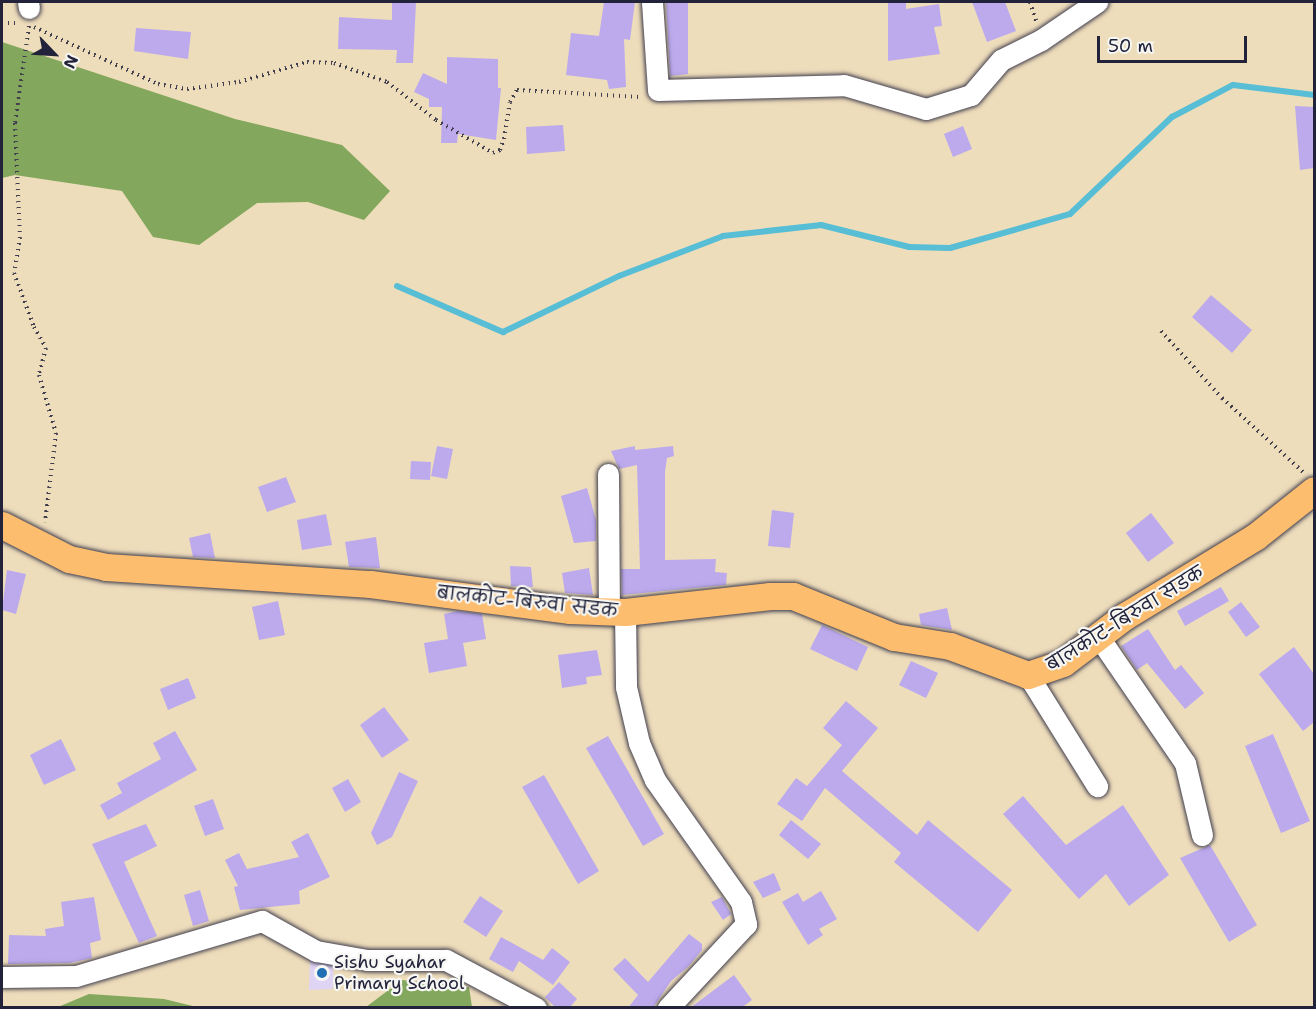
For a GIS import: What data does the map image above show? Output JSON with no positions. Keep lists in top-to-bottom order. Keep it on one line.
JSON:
{"streets":{"main road":["बालकोट-बिरुवा सडक"]},"places":["Sishu Syahar Primary School"],"scale_bar":"50 m","north":"bottom right"}
